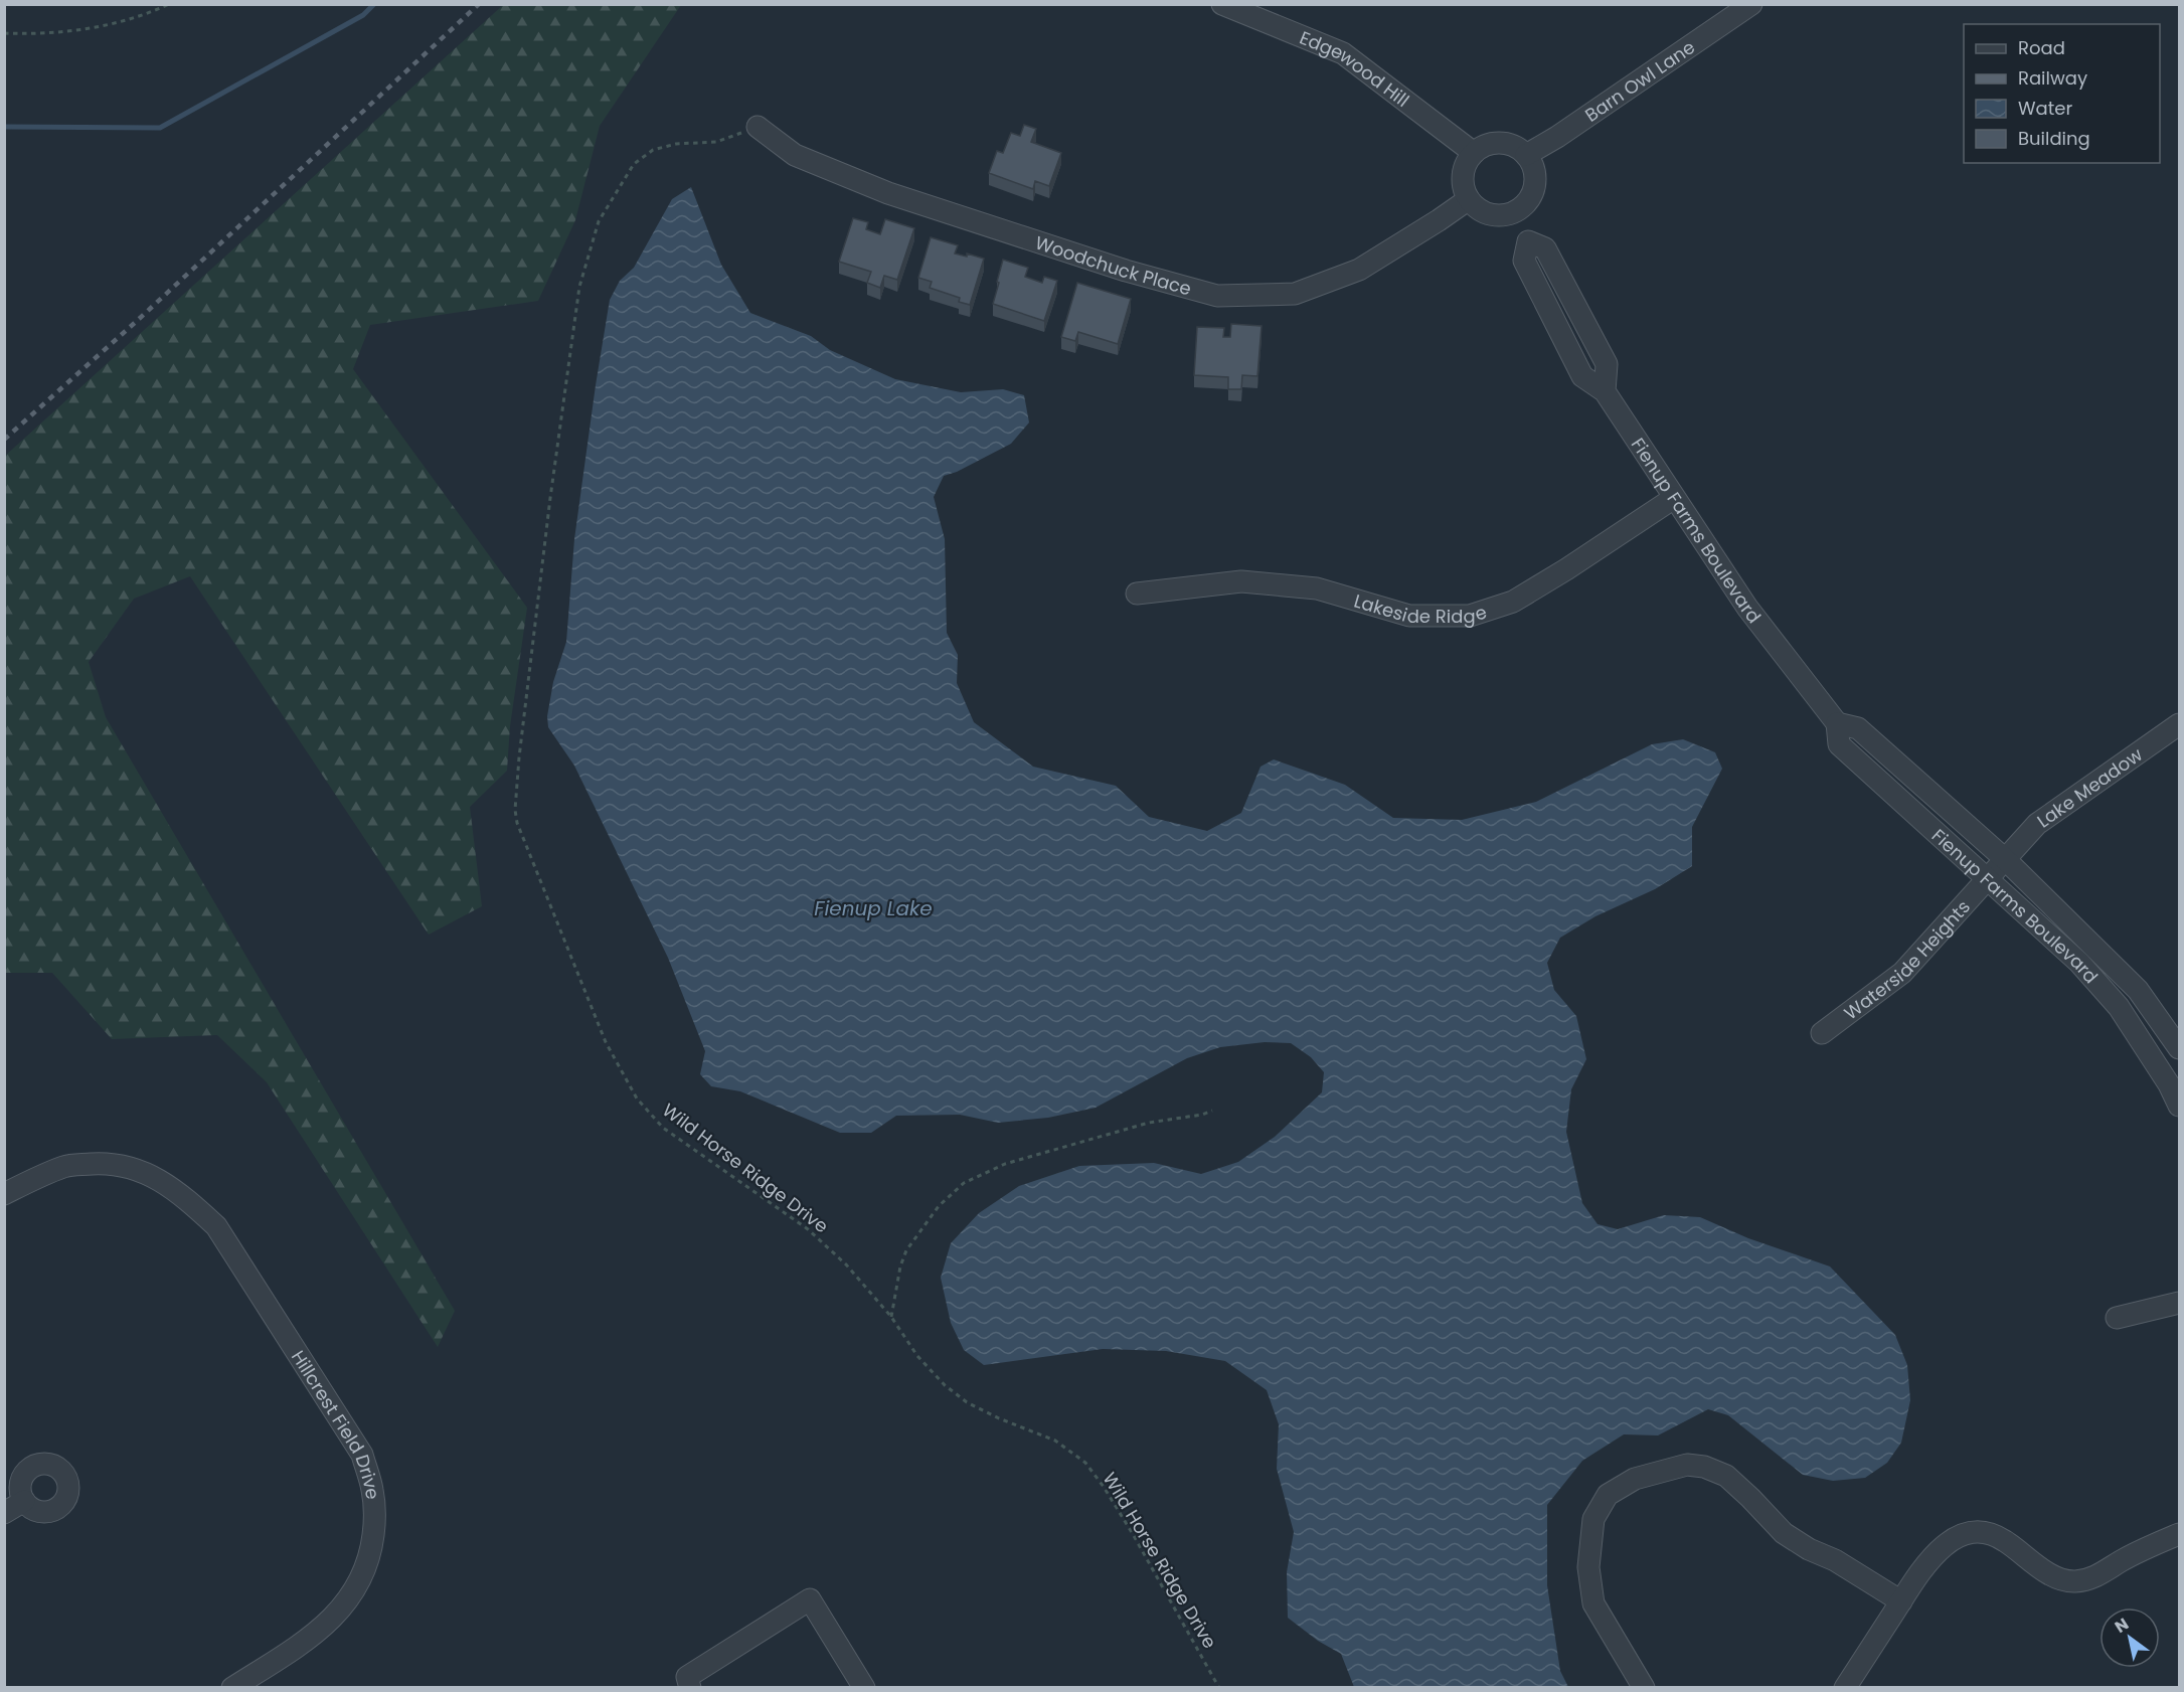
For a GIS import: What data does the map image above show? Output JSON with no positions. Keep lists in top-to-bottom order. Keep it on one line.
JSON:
{"streets":{"street":["Edgewood Hill","Barn Owl Lane","Woodchuck Place","Fienup Farms Boulevard","Lakeside Ridge","Lake Meadow","Waterside Heights","Hillcrest Field Drive"],"path":["Wild Horse Ridge Drive"]},"crossings":[["Edgewood Hill","Barn Owl Lane"],["Edgewood Hill","Woodchuck Place"],["Edgewood Hill","Fienup Farms Boulevard"],["Barn Owl Lane","Woodchuck Place"],["Barn Owl Lane","Fienup Farms Boulevard"],["Woodchuck Place","Fienup Farms Boulevard"],["Woodchuck Place","Wild Horse Ridge Drive"],["Fienup Farms Boulevard","Lakeside Ridge"],["Fienup Farms Boulevard","Lake Meadow"],["Fienup Farms Boulevard","Waterside Heights"],["Lake Meadow","Waterside Heights"]],"water":["Fienup Lake"],"legend":["Road","Railway","Water","Building"],"north":"top left"}
